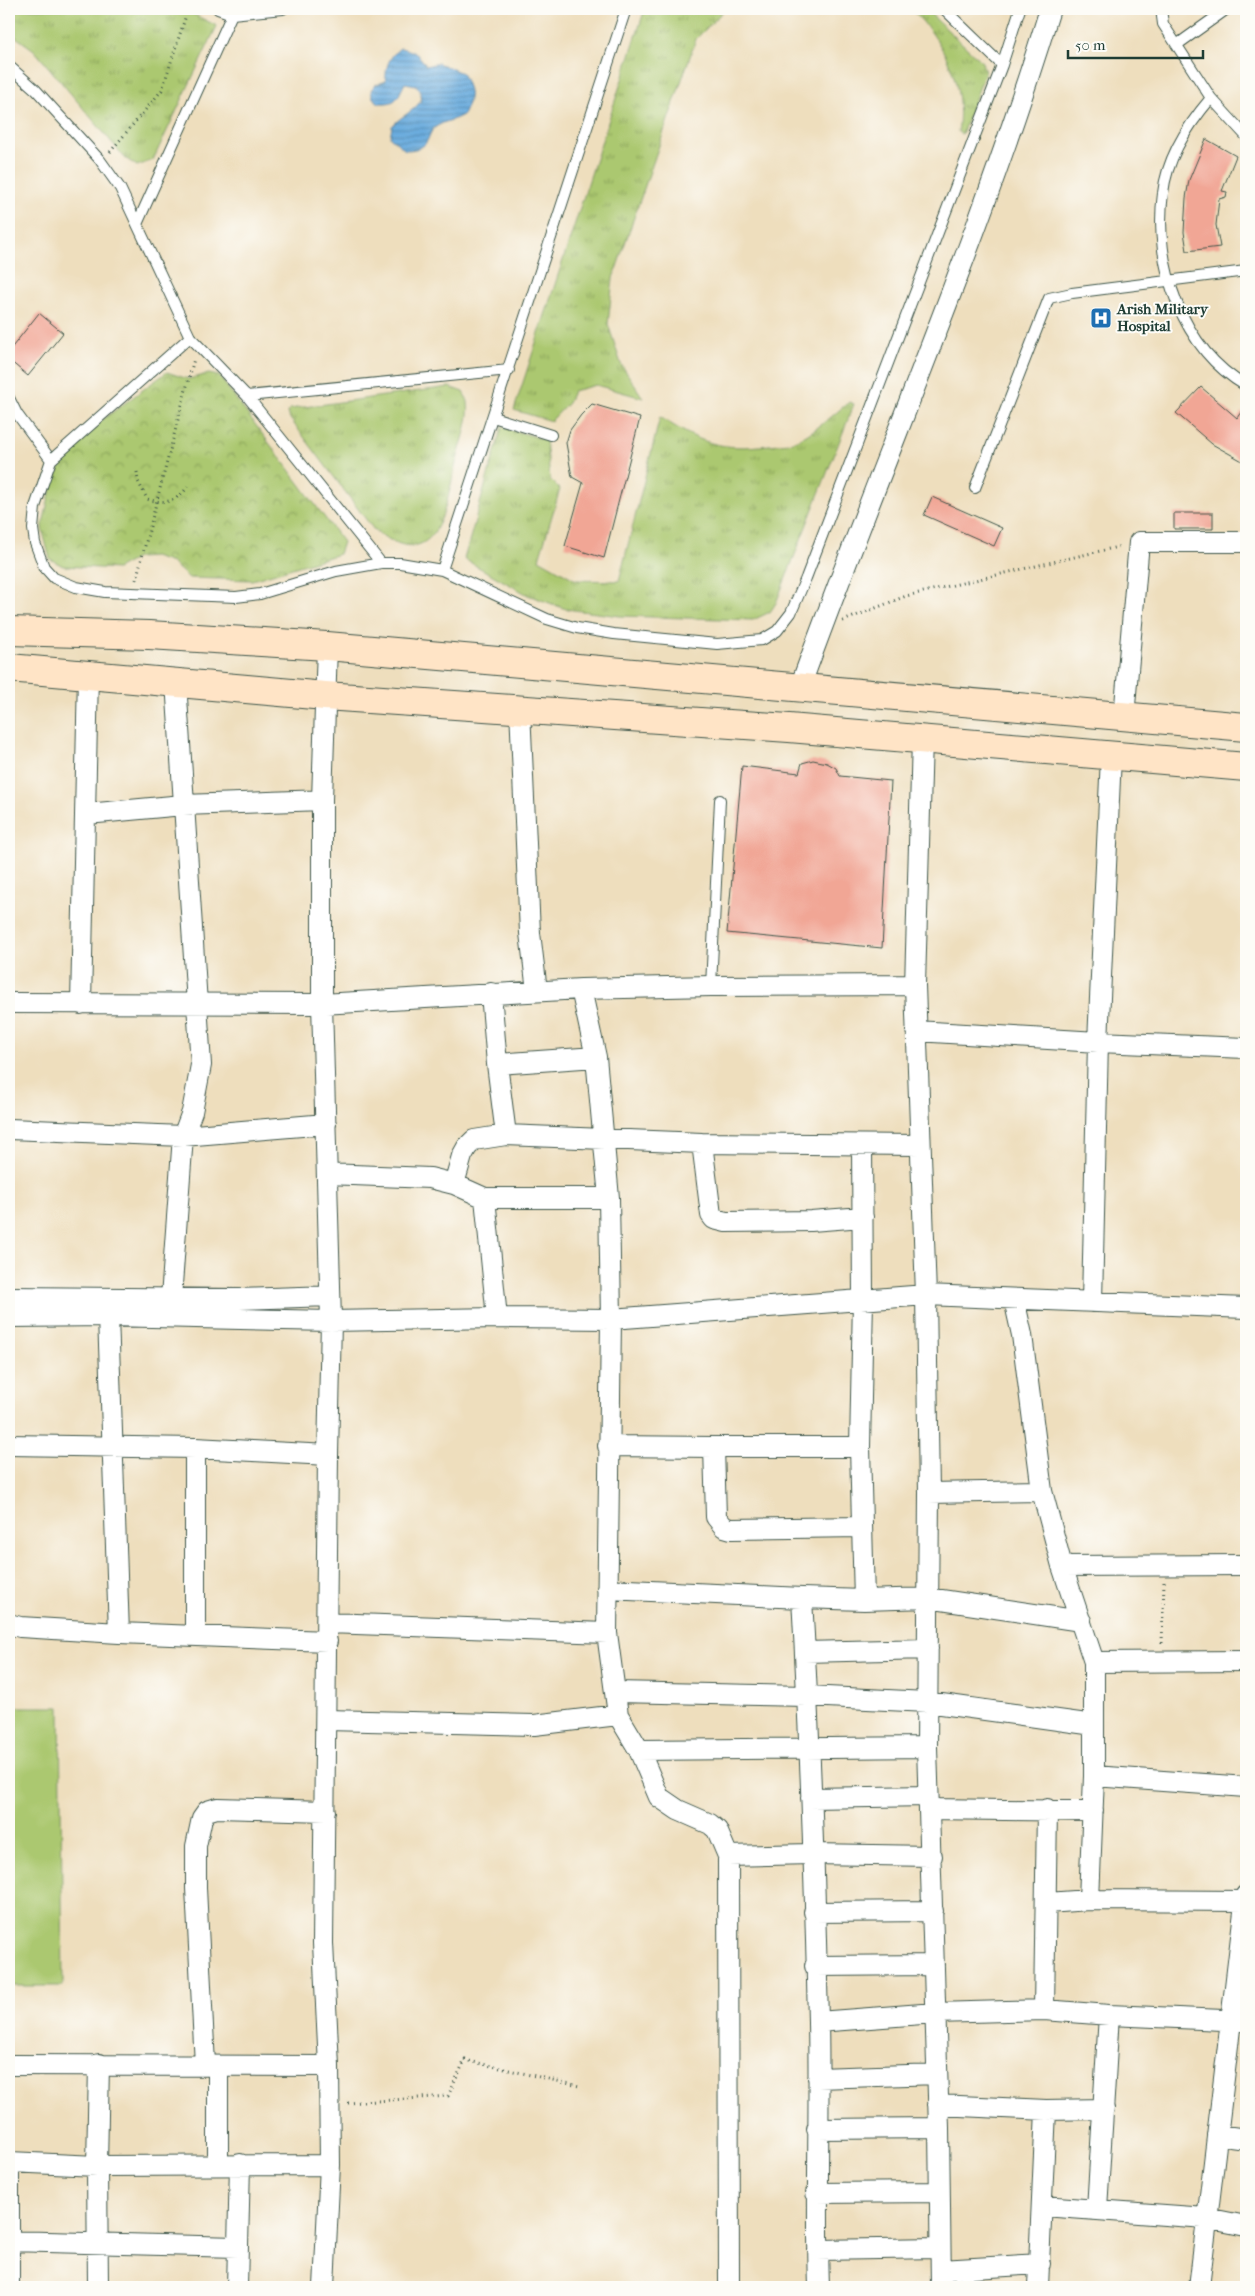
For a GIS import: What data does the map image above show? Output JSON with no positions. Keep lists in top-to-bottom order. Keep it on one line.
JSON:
{"places":{"hospital":["Arish Military Hospital"]},"scale_bar":"50 m"}
